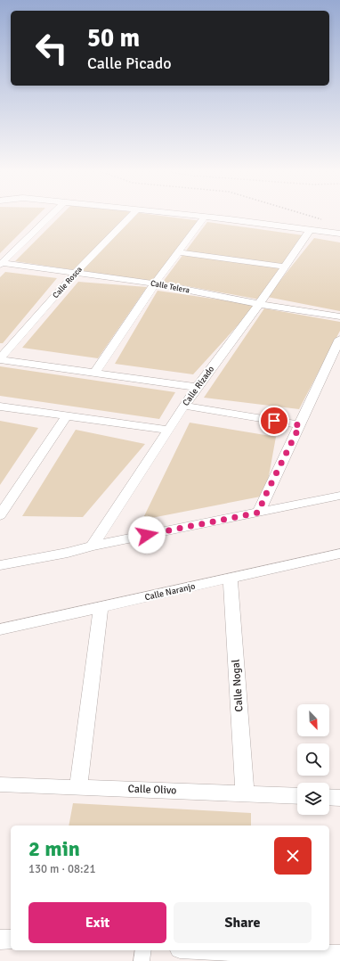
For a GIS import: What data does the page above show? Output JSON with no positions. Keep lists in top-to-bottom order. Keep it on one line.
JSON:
{"streets":{"street":["Calle Rosca","Calle Telera","Calle Rizado","Calle Naranjo","Calle Nogal","Calle Olivo"]},"crossings":[["Calle Rosca","Calle Telera"],["Calle Telera","Calle Rizado"],["Calle Naranjo","Calle Nogal"],["Calle Nogal","Calle Olivo"]],"north":"bottom right","page":{"turn":["50 m","Calle Picado"],"heading":["2 min","130 m · 08:21"],"buttons":["Exit","Share"]}}
